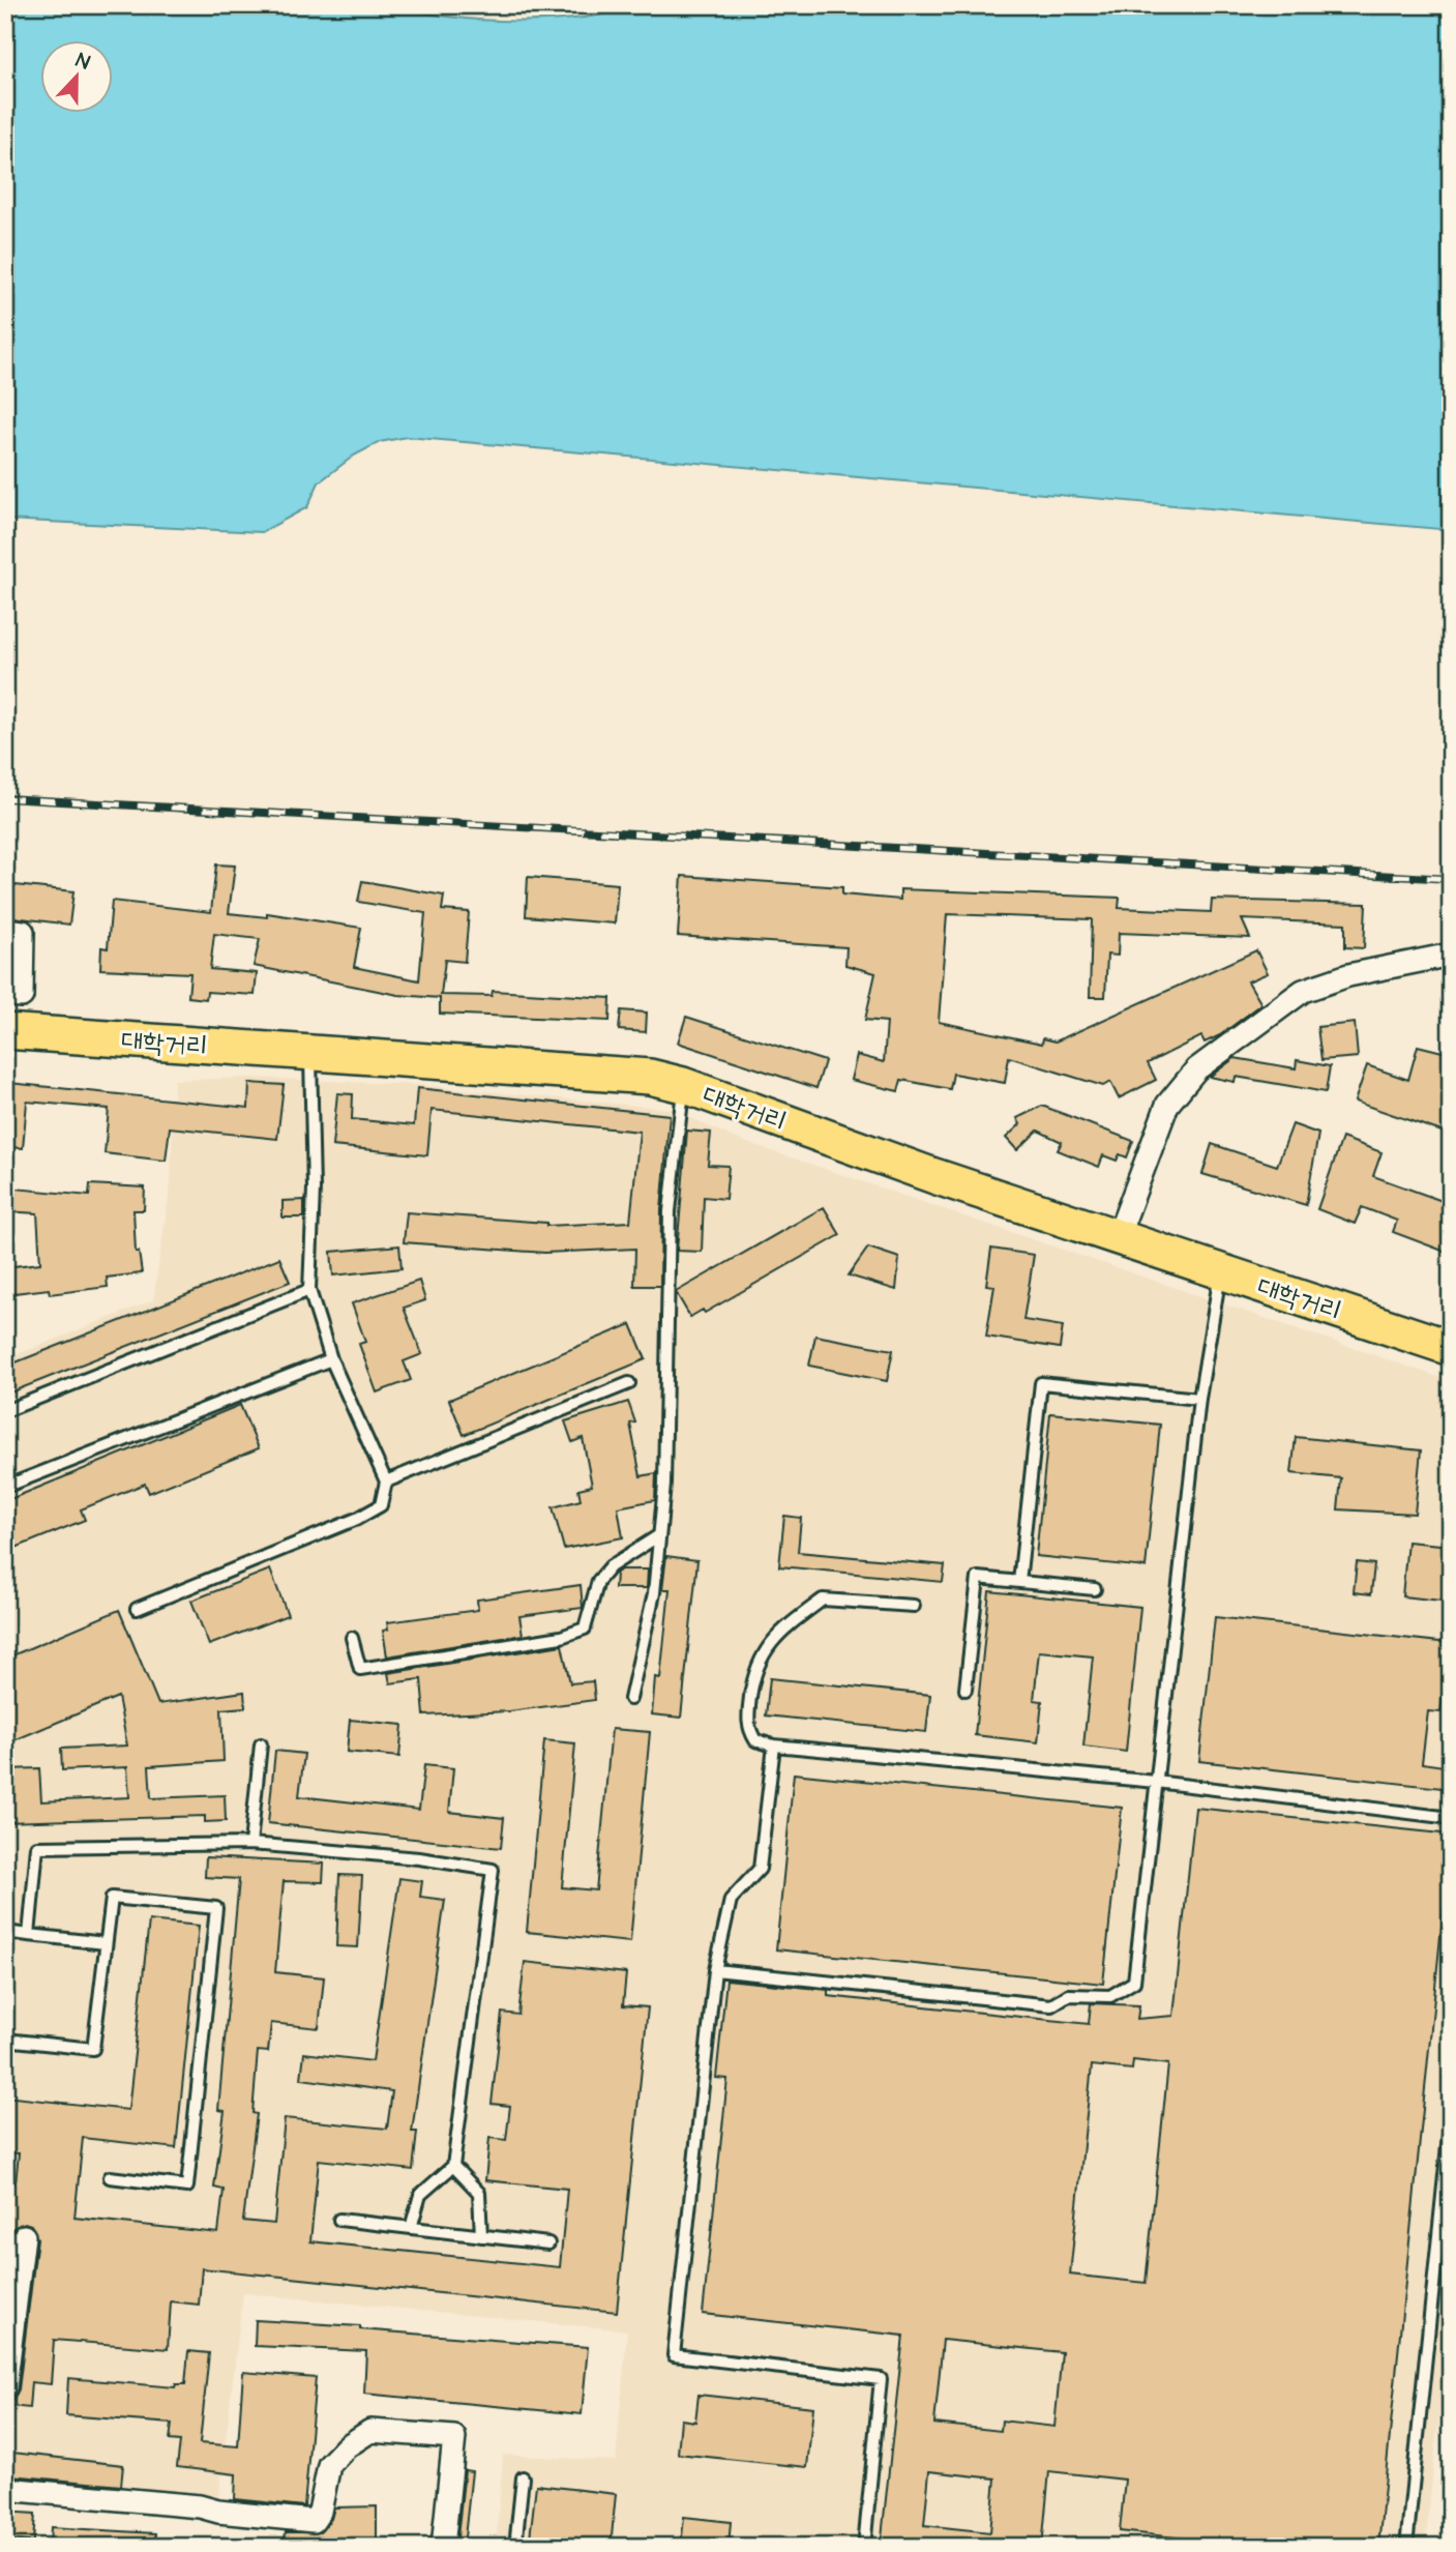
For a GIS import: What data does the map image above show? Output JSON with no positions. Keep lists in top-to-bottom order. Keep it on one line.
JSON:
{"streets":{"main road":["대학거리"]},"north":"top"}
